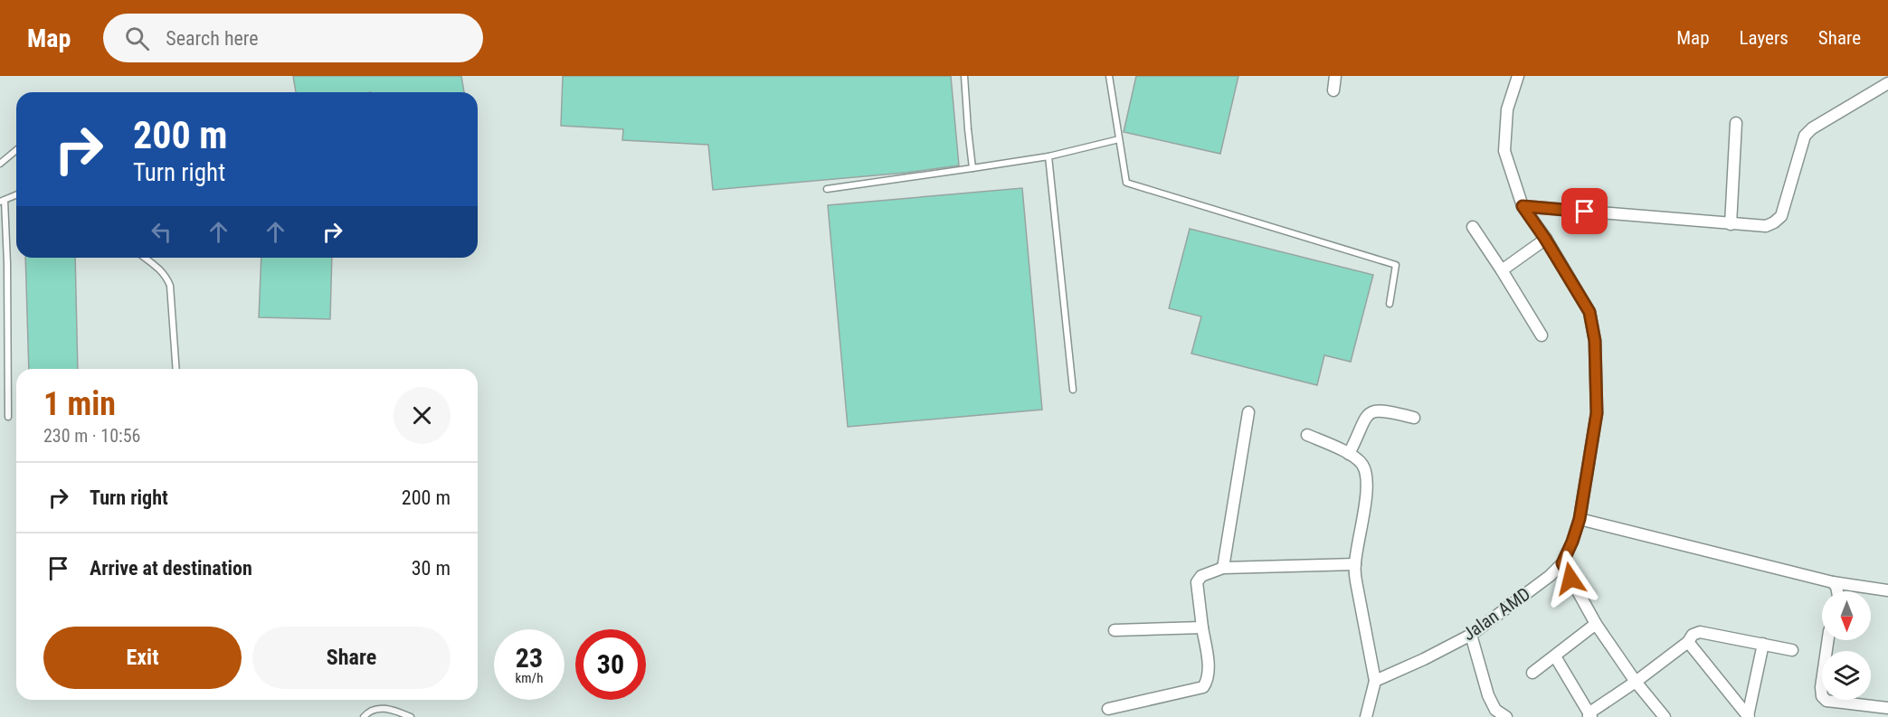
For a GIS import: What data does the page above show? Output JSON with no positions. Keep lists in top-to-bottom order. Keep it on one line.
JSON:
{"streets":{"street":["Jalan AMD"]},"north":"bottom","page":{"header":"Map","search":"Search here","nav":["Map","Layers","Share"],"turn":["200 m","Turn right"],"heading":["1 min","230 m · 10:56"],"list":[{"name":"Turn right","value":"200 m"},{"name":"Arrive at destination","value":"30 m"}],"buttons":["Exit","Share"],"speed":"23 km/h","limit":"30"}}
